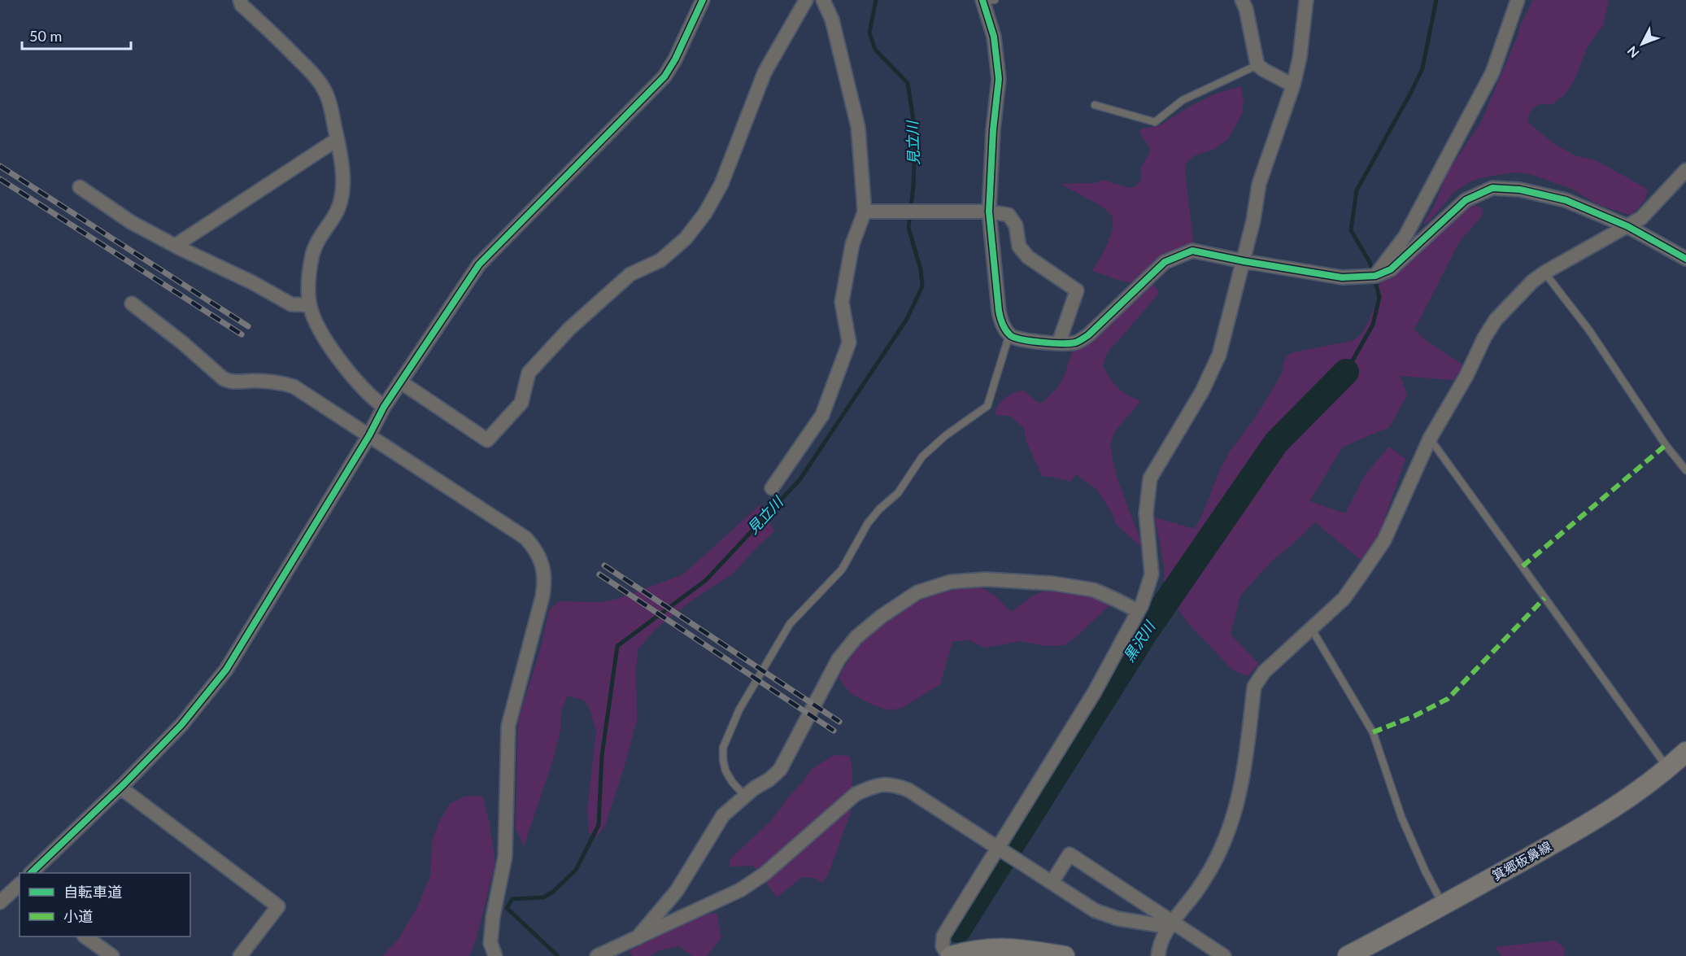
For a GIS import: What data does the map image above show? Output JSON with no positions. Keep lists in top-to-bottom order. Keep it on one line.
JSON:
{"streets":{"main road":["箕郷板鼻線"]},"water":["見立川","黒沢川"],"legend":["自転車道","小道"],"scale_bar":"50 m","north":"bottom left"}
